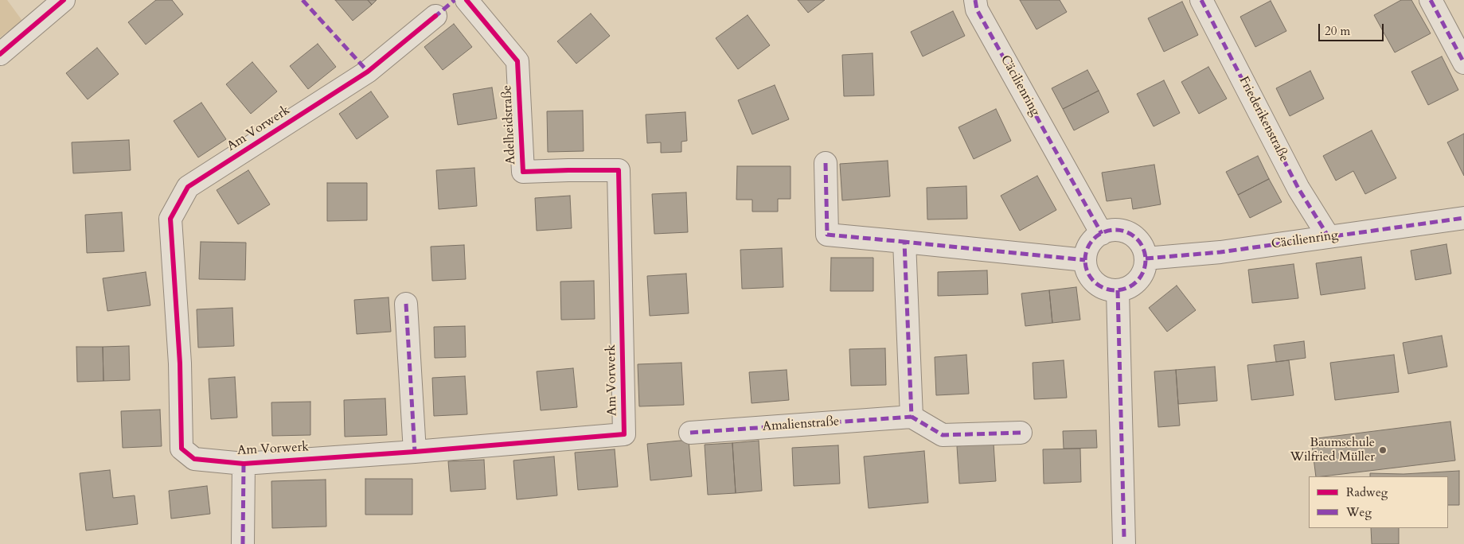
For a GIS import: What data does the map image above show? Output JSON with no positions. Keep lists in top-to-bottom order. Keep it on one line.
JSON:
{"streets":{"street":["Cäcilienring","Friederikenstraße","Adelheidstraße","Am Vorwerk","Amalienstraße"]},"crossings":[["Cäcilienring","Friederikenstraße"],["Adelheidstraße","Am Vorwerk"]],"places":["Baumschule Wilfried Müller"],"legend":["Radweg","Weg"],"scale_bar":"20 m"}
